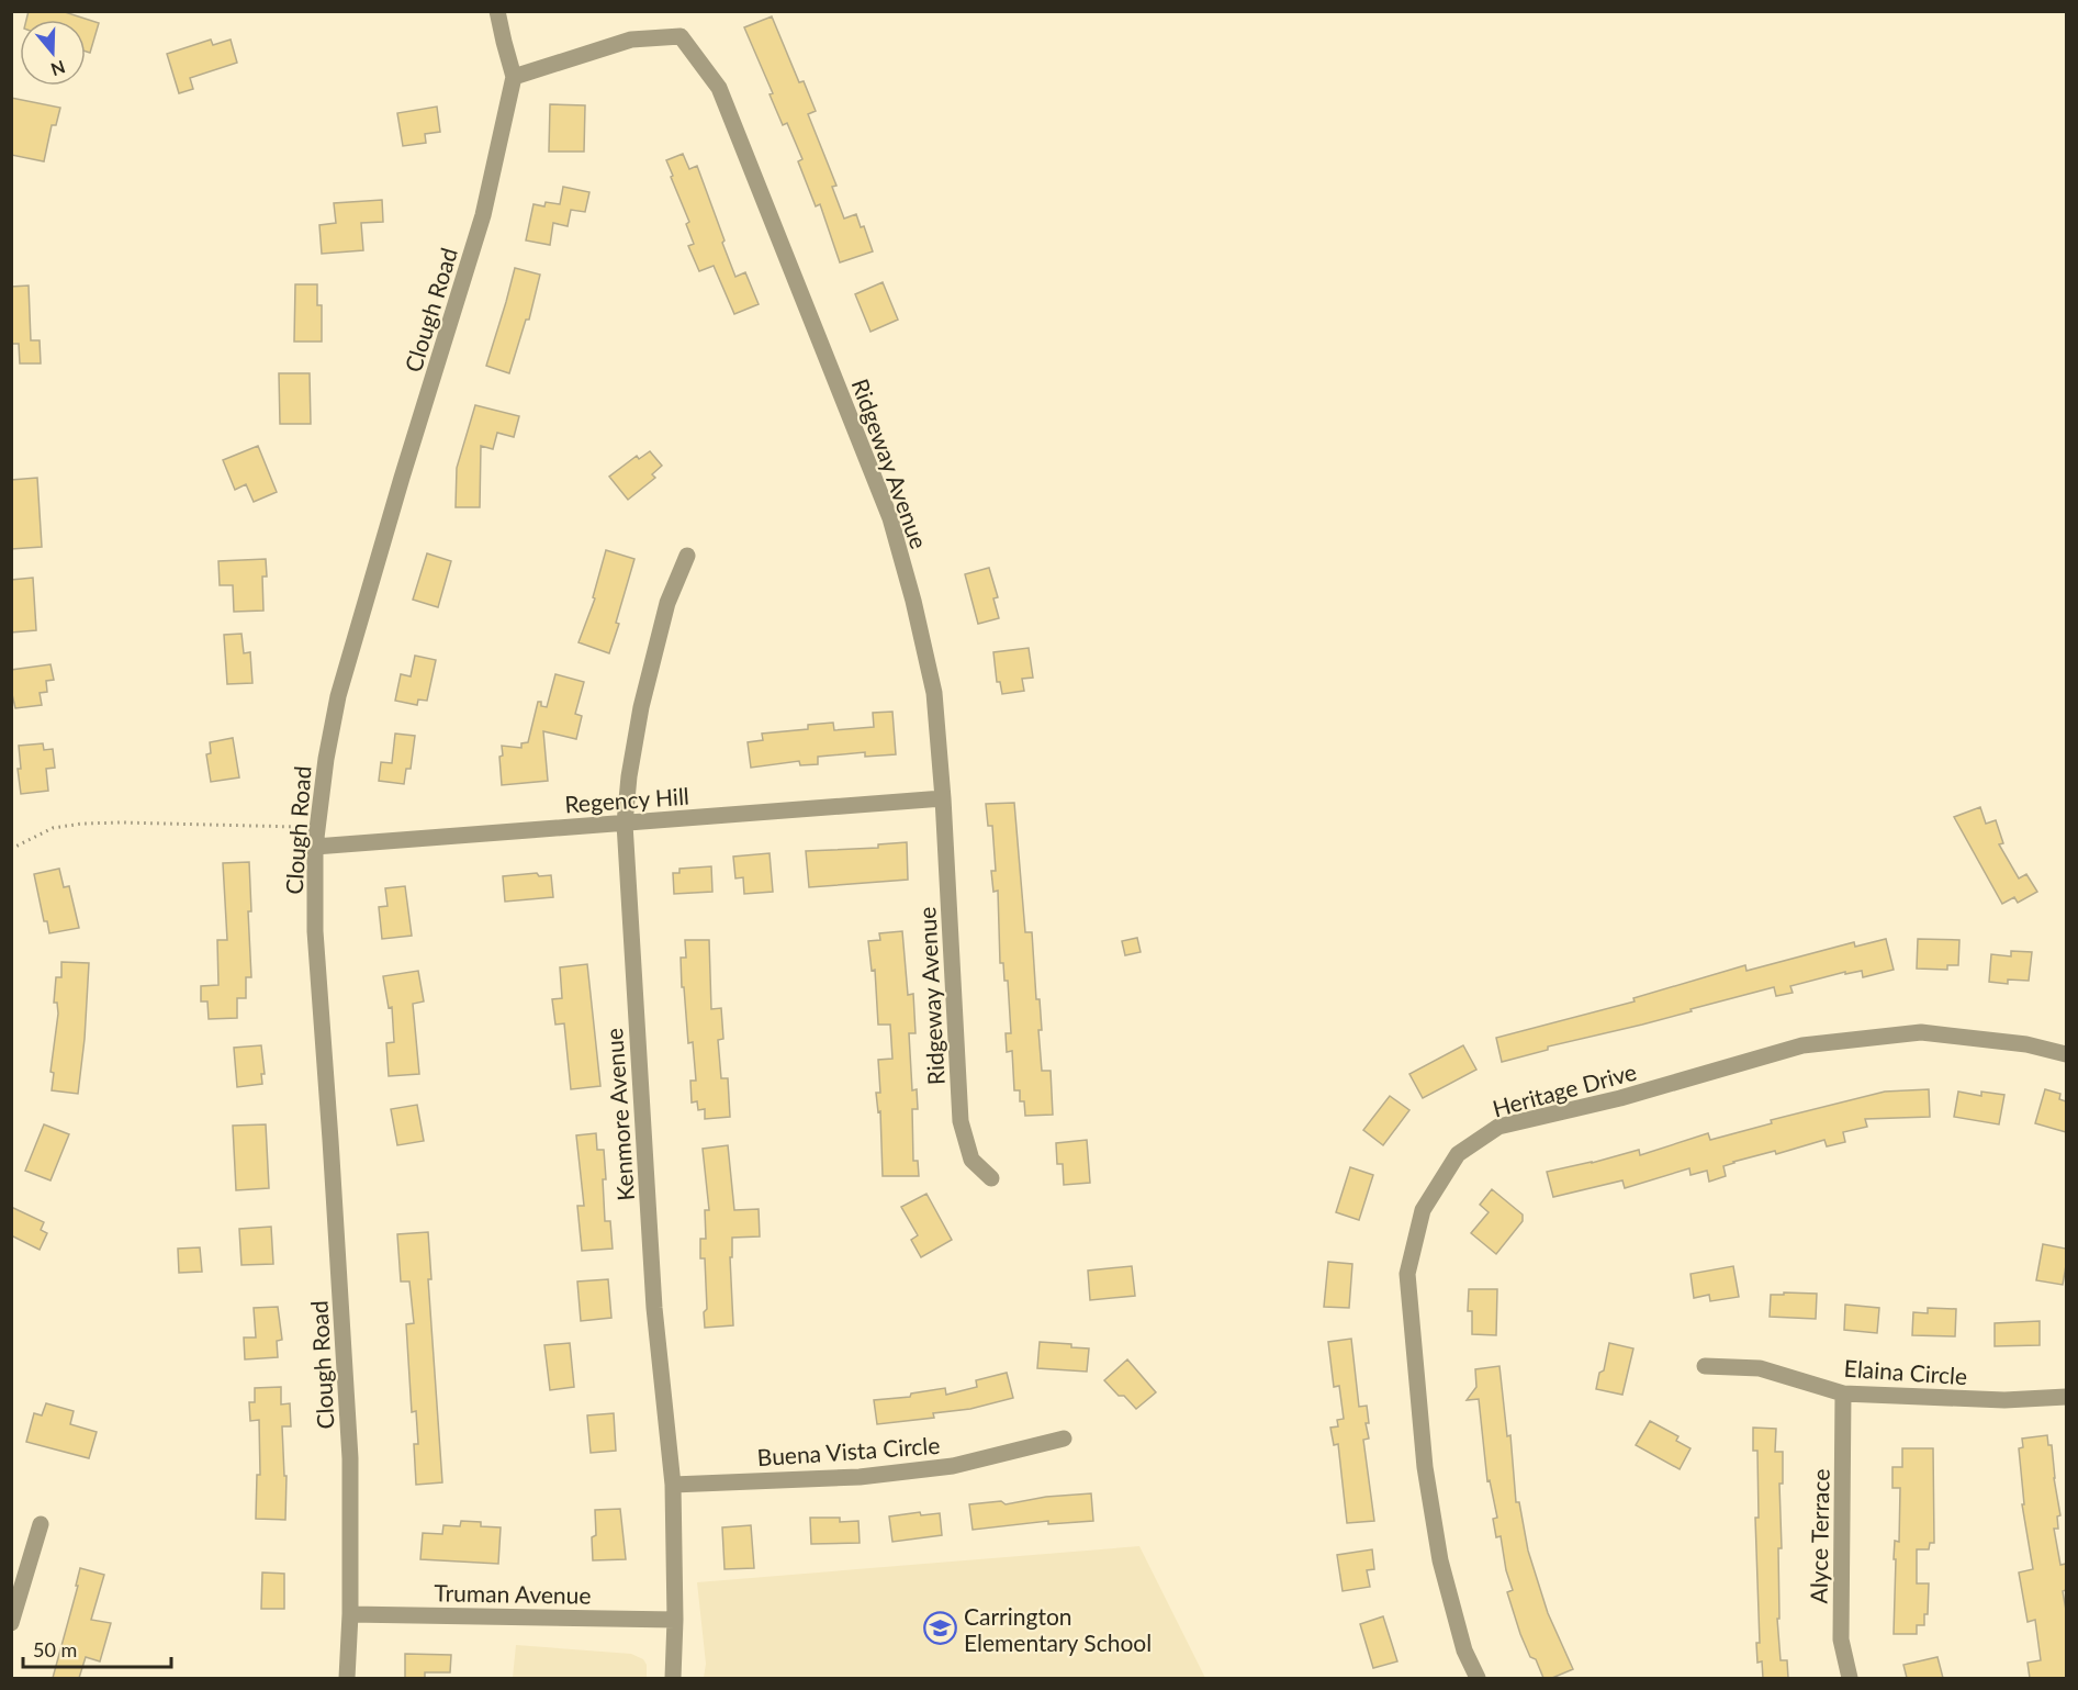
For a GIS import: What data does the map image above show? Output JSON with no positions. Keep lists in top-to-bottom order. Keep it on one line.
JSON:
{"streets":{"street":["Clough Road","Ridgeway Avenue","Regency Hill","Heritage Drive","Kenmore Avenue","Elaina Circle","Buena Vista Circle","Alyce Terrace","Truman Avenue"]},"crossings":[["Clough Road","Ridgeway Avenue"],["Clough Road","Regency Hill"],["Clough Road","Truman Avenue"],["Ridgeway Avenue","Regency Hill"],["Regency Hill","Kenmore Avenue"],["Kenmore Avenue","Buena Vista Circle"],["Kenmore Avenue","Truman Avenue"],["Elaina Circle","Alyce Terrace"]],"places":{"school or university":["Carrington Elementary School"]},"scale_bar":"50 m","north":"bottom"}
